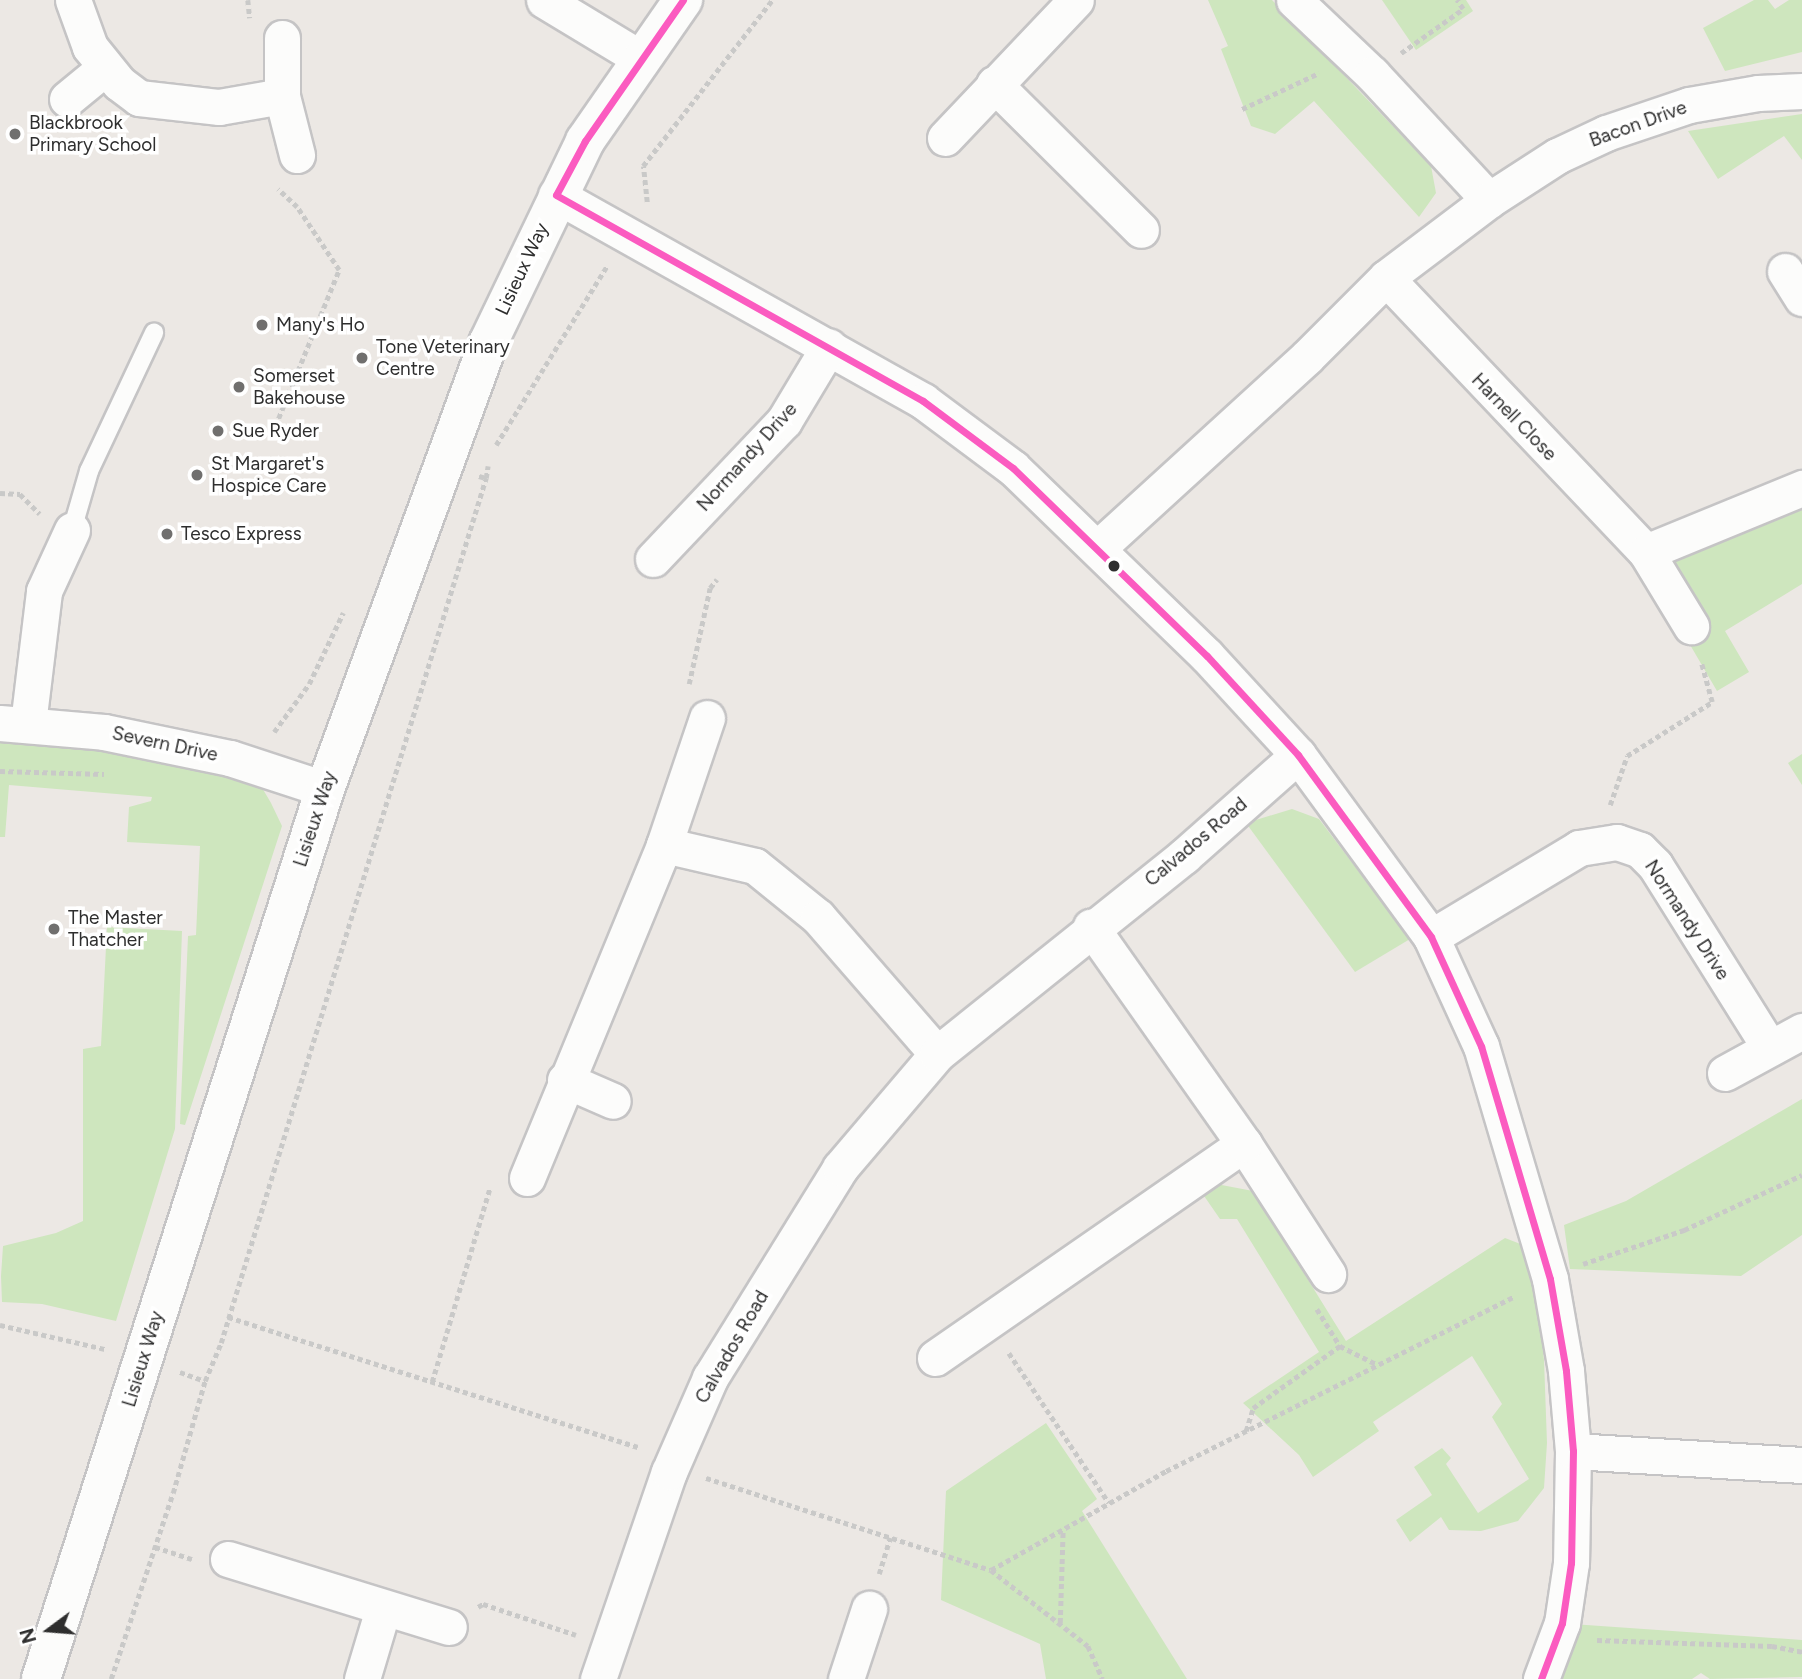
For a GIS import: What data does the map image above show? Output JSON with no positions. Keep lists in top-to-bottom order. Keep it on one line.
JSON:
{"streets":{"street":["Bacon Drive","Lisieux Way","Harnell Close","Normandy Drive","Severn Drive","Calvados Road"]},"crossings":[["Bacon Drive","Harnell Close"],["Lisieux Way","Severn Drive"]],"places":["Blackbrook Primary School","Many's Ho","Tone Veterinary Centre","Somerset Bakehouse","Sue Ryder","St Margaret's Hospice Care","Tesco Express","The Master Thatcher"],"north":"left"}
